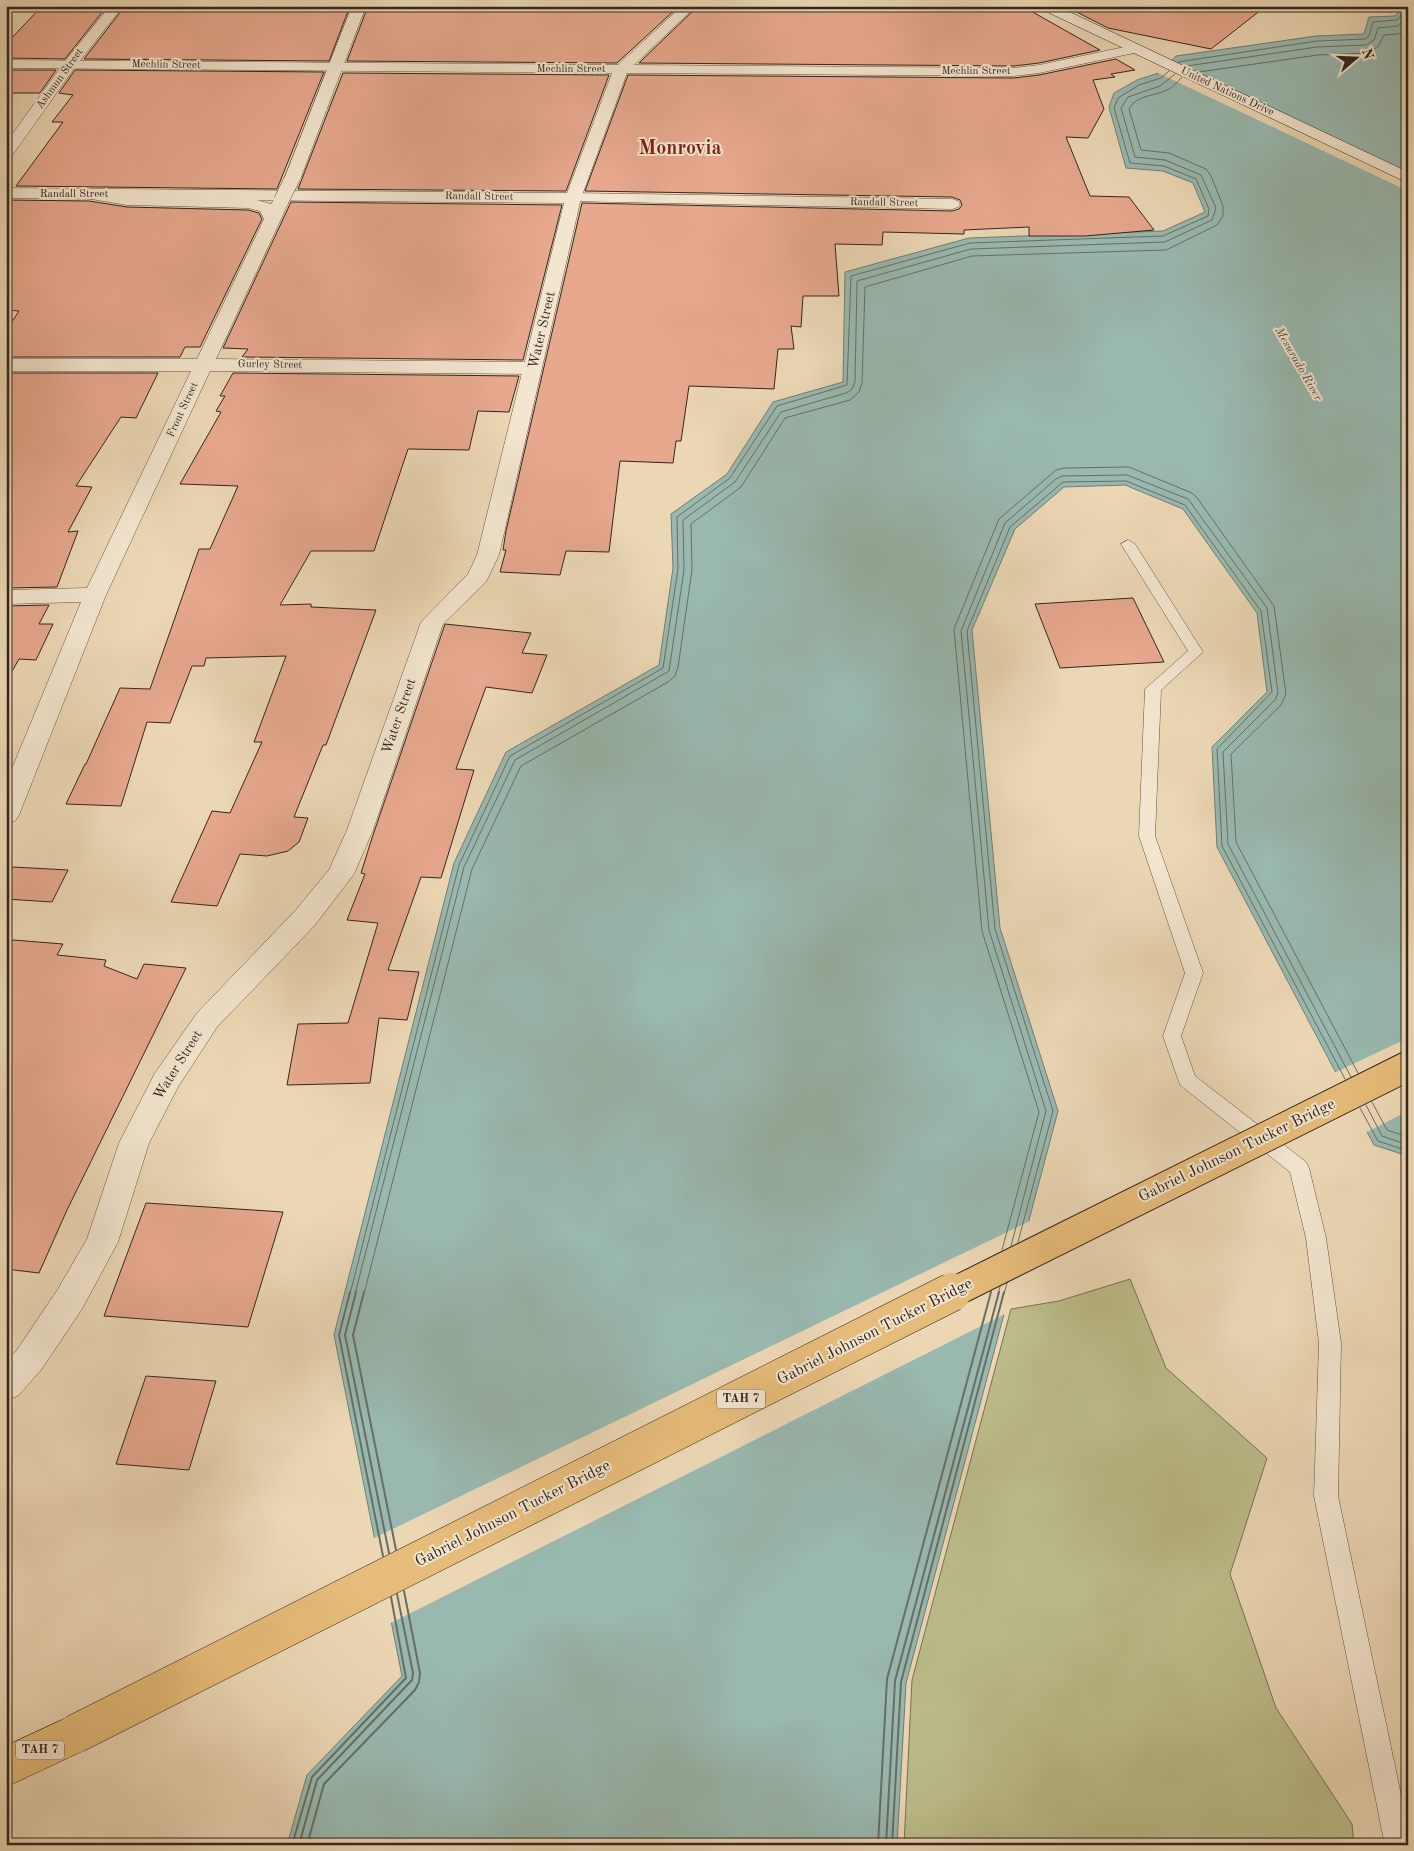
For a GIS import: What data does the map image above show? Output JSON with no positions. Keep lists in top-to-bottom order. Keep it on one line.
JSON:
{"streets":{"highway":["Gabriel Johnson Tucker Bridge","TAH 7"],"street":["Mechlin Street","Ashmun Street","United Nations Drive","Randall Street","Water Street","Gurley Street","Front Street"]},"crossings":[["Mechlin Street","Ashmun Street"],["Mechlin Street","United Nations Drive"],["Mechlin Street","Water Street"],["Mechlin Street","Front Street"],["Randall Street","Water Street"],["Water Street","Gurley Street"],["Gurley Street","Front Street"]],"districts":["Monrovia"],"water":["Mesurado River"],"north":"right"}
